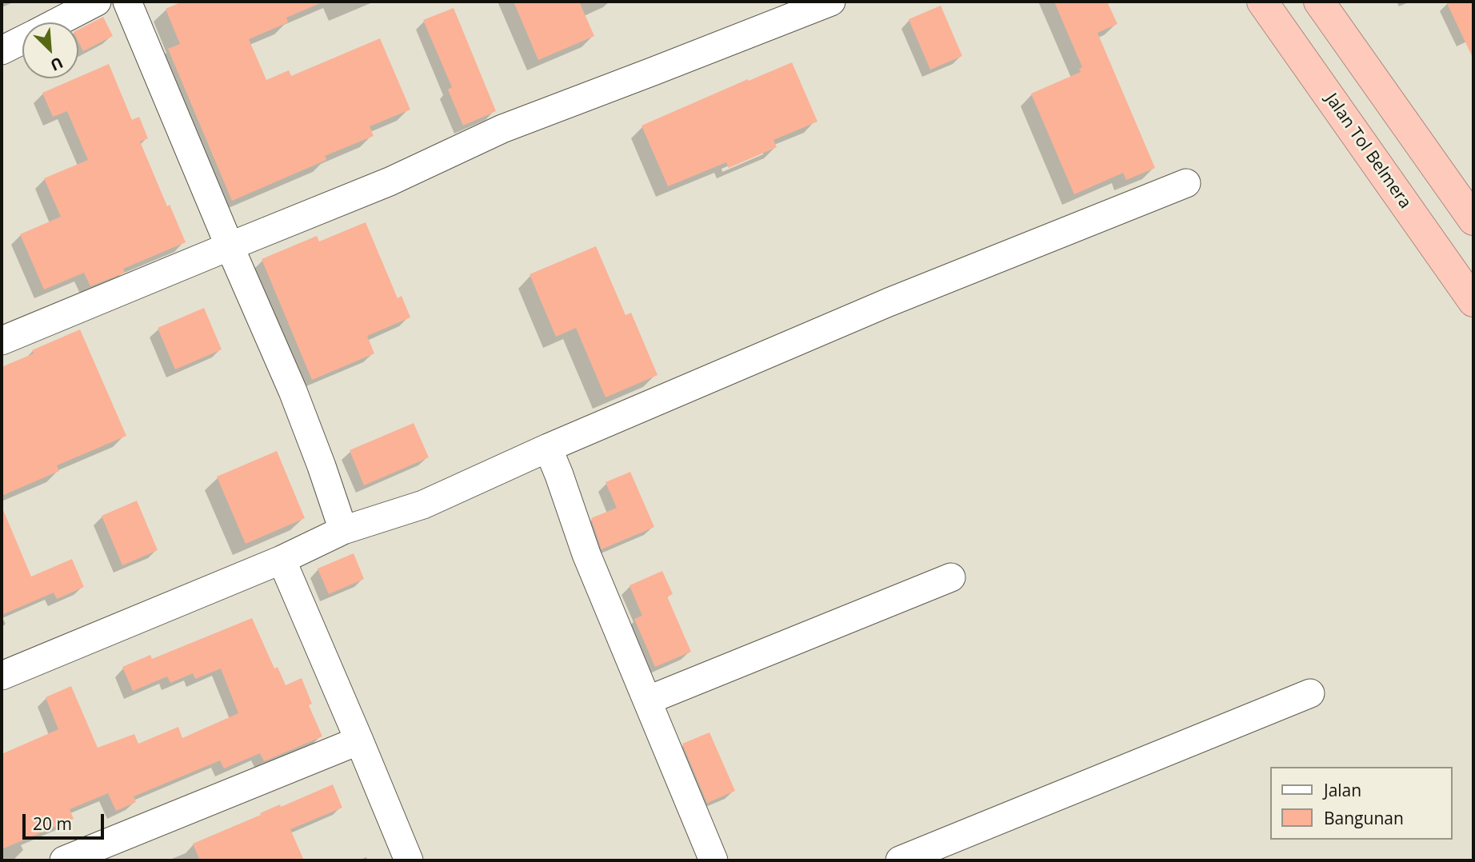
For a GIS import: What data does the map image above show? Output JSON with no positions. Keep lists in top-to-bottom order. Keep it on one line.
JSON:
{"streets":{"highway":["Jalan Tol Belmera"]},"legend":["Jalan","Bangunan"],"scale_bar":"20 m","north":"bottom right"}
